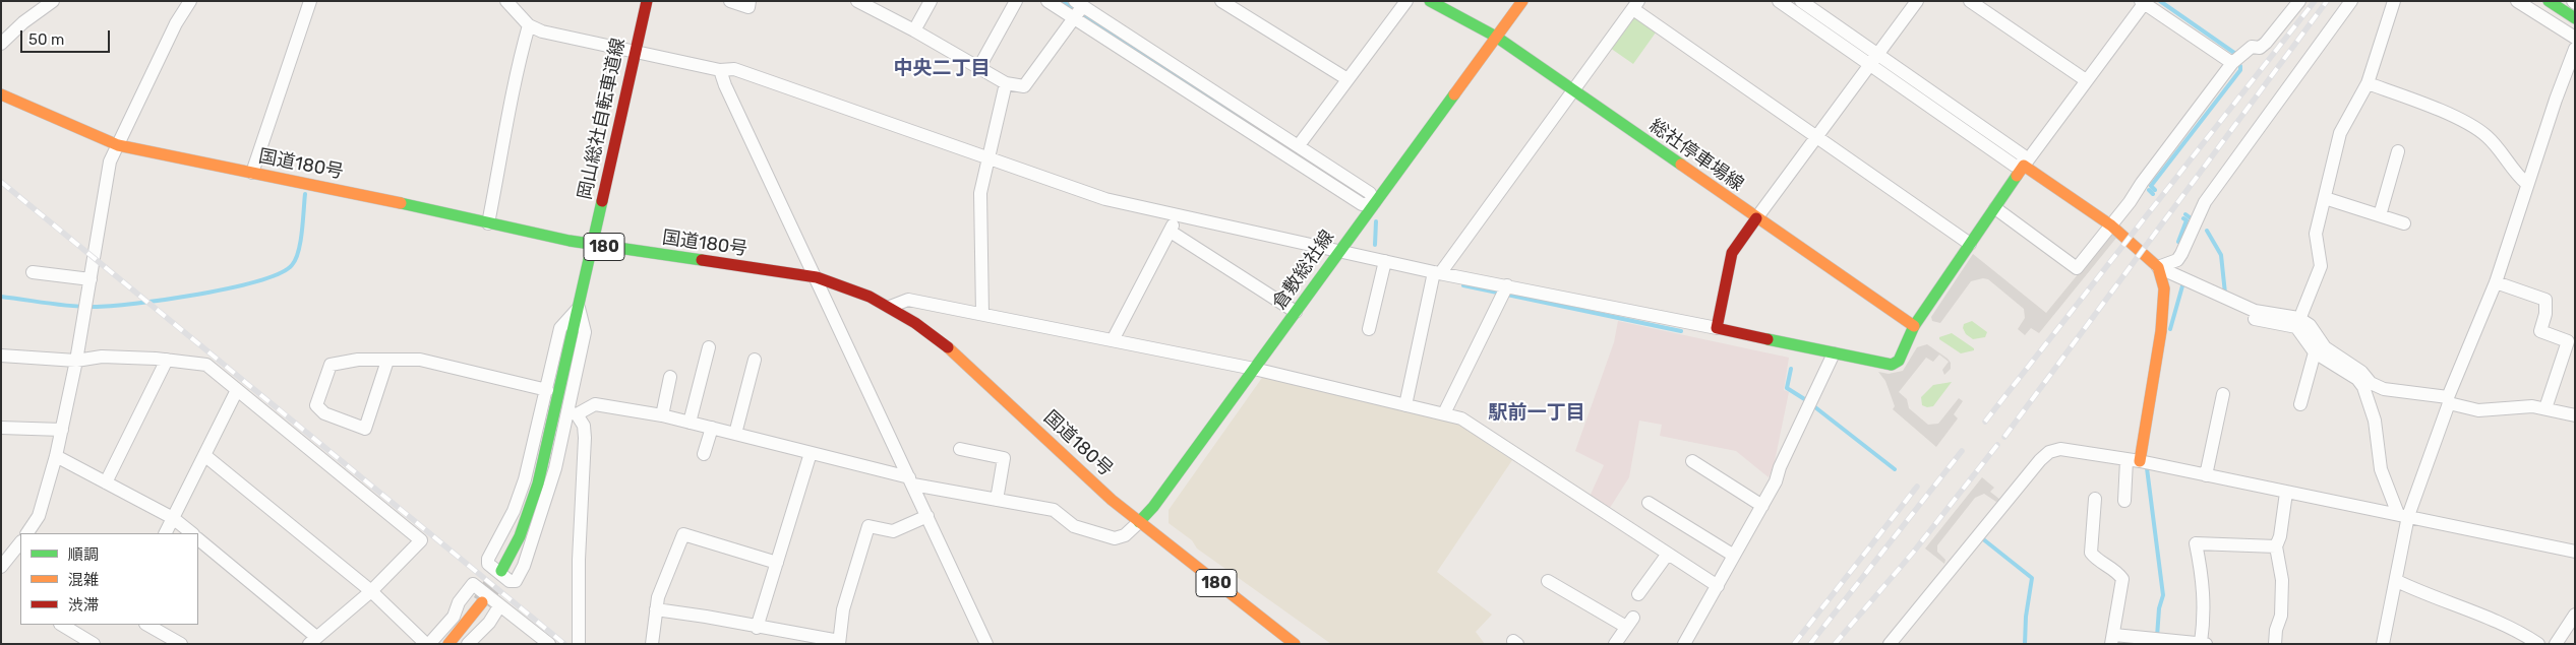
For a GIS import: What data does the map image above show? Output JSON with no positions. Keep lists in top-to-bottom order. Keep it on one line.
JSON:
{"streets":{"main road":["岡山総社自転車道線","総社停車場線","国道180号","180","倉敷総社線"]},"crossings":[["岡山総社自転車道線","国道180号"],["総社停車場線","倉敷総社線"],["国道180号","倉敷総社線"]],"districts":["中央二丁目","駅前一丁目"],"legend":["順調","混雑","渋滞"],"scale_bar":"50 m"}
